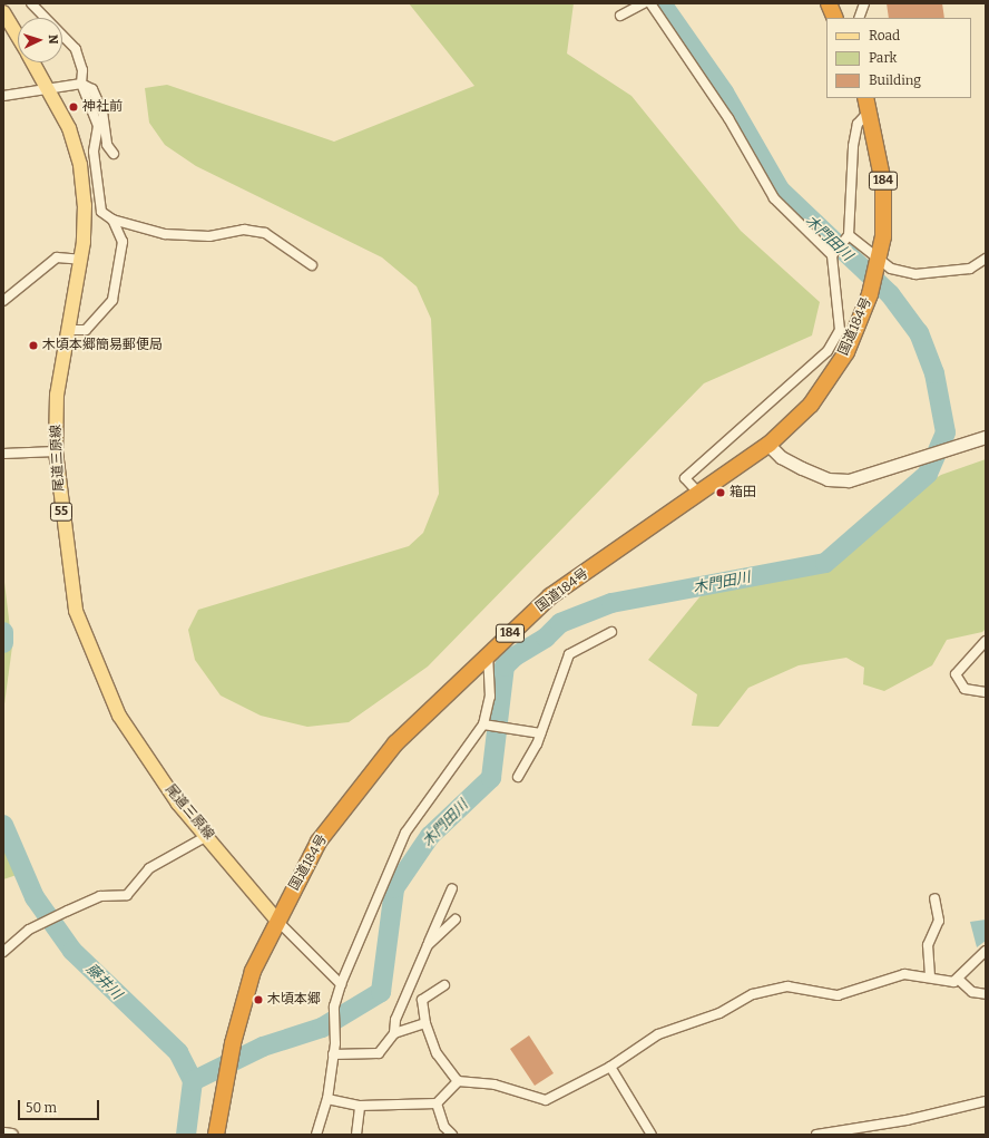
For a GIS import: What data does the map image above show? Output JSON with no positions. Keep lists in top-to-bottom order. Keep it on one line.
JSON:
{"streets":{"highway":["184","国道184号"],"main road":["尾道三原線","55"]},"crossings":[["国道184号","尾道三原線"]],"water":["木門田川","藤井川"],"places":["神社前","木頃本郷簡易郵便局","箱田","木頃本郷"],"legend":["Road","Park","Building"],"scale_bar":"50 m","north":"right"}
